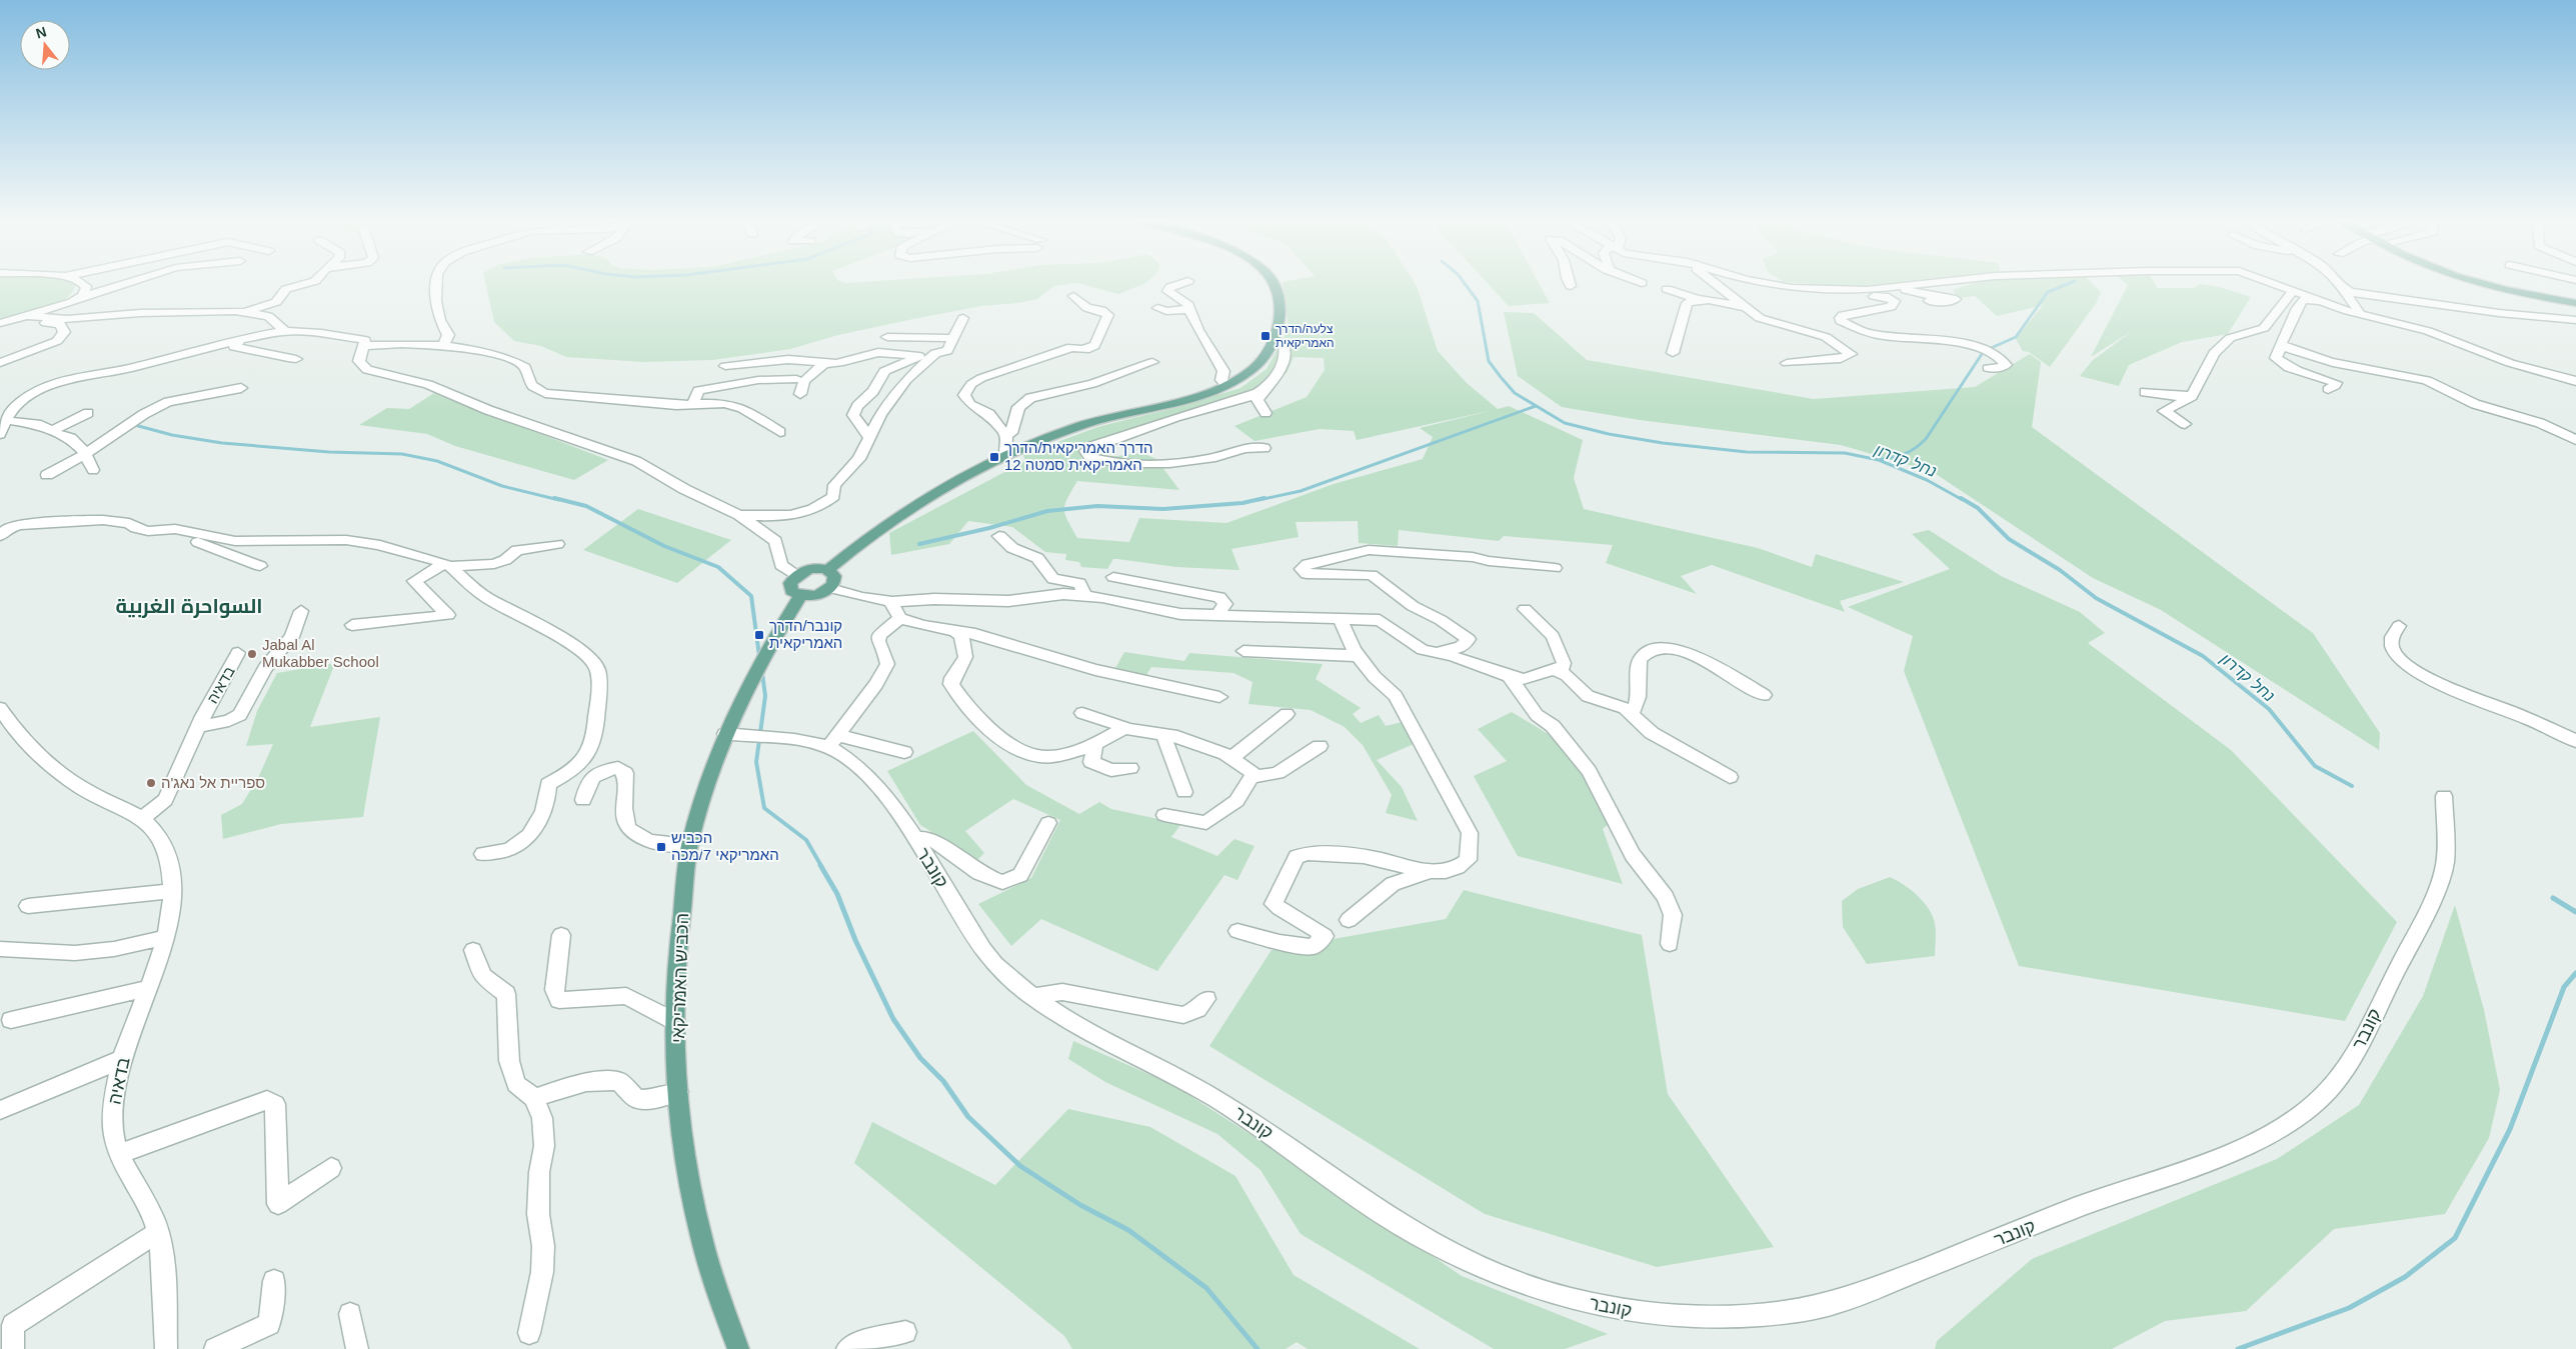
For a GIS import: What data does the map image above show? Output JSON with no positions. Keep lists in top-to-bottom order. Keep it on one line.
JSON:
{"streets":{"main road":["הכביש האמריקאי"],"street":["בדאיה","קונבר"]},"crossings":[["קונבר","הכביש האמריקאי"]],"districts":["السواحرة الغربية"],"water":["נחל קדרון"],"places":{"transit":["צלעה/הדרך האמריקאית","הדרך האמריקאית/הדרך האמריקאית סמטה 12","קונבר/הדרך האמריקאית","הכביש האמריקאי 7/מכה"],"other":["Jabal Al Mukabber School","ספריית אל נאג'ה"]},"north":"top"}
